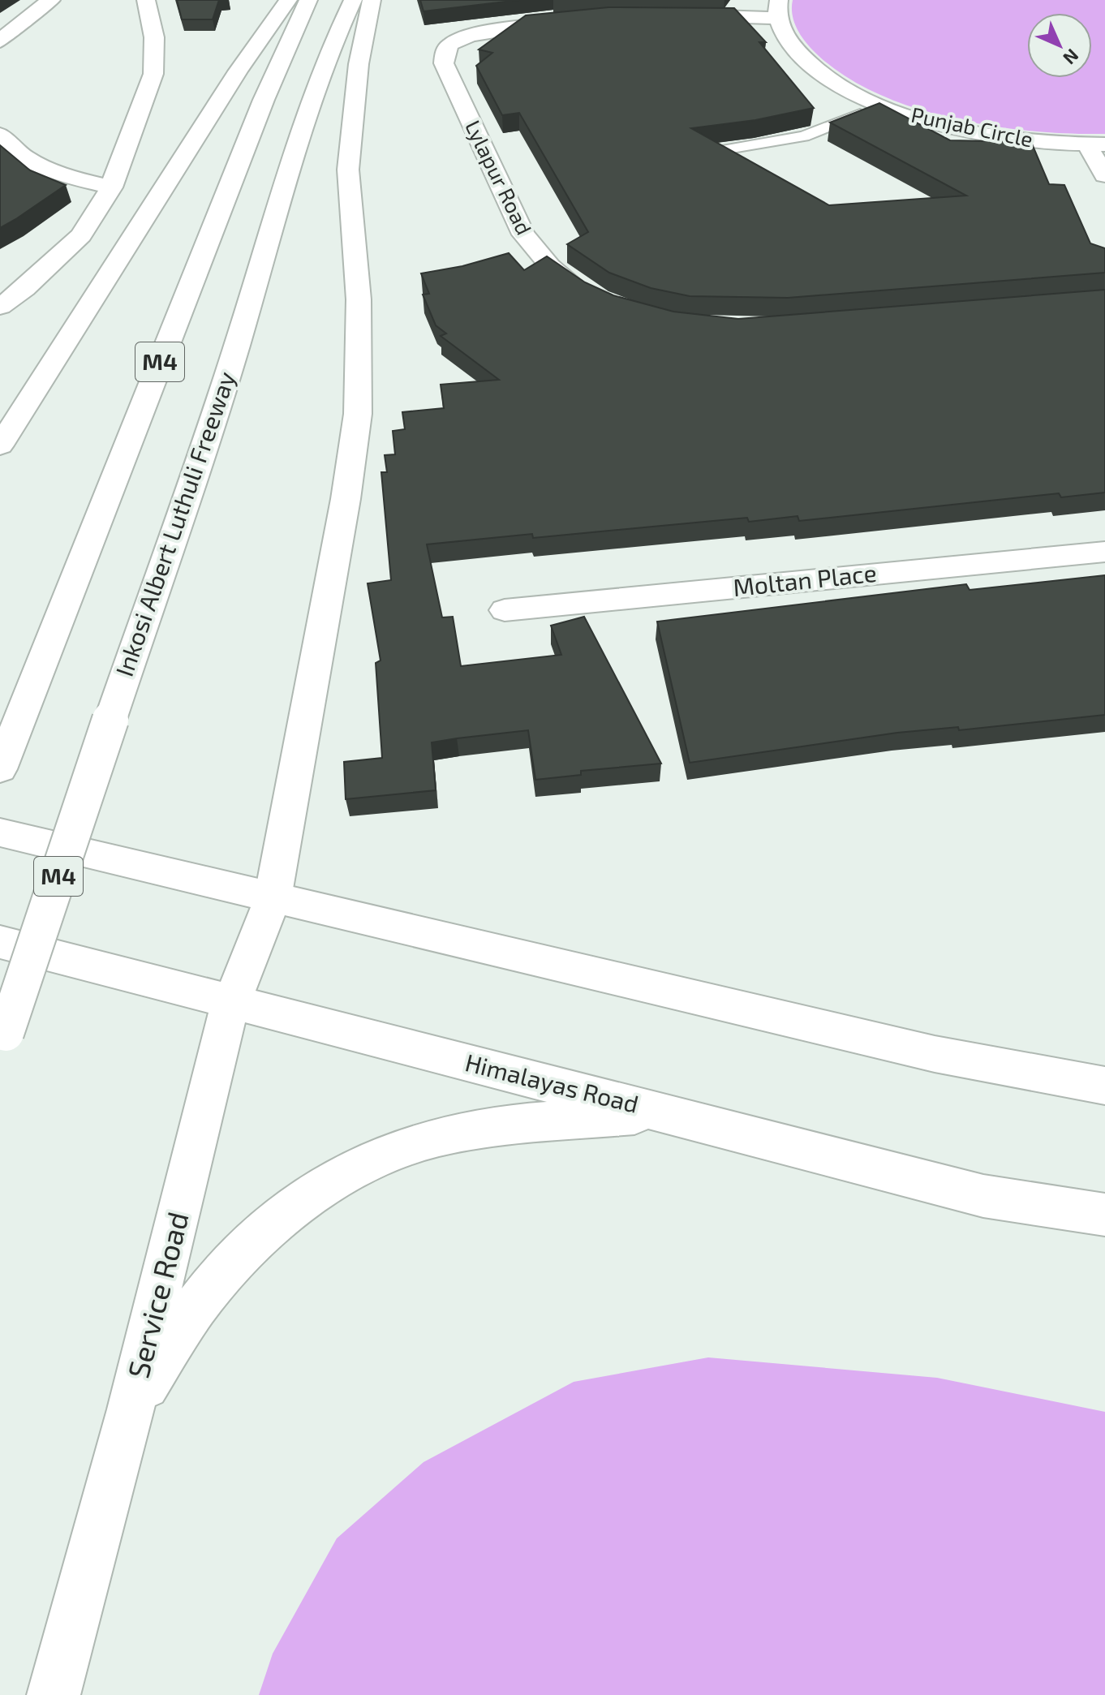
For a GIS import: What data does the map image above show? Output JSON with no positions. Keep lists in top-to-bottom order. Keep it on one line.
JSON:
{"streets":{"main road":["Punjab Circle","Lylapur Road","M4","Inkosi Albert Luthuli Freeway","Moltan Place","Himalayas Road","Service Road"]},"crossings":[["Himalayas Road","Service Road"]],"north":"bottom right"}
